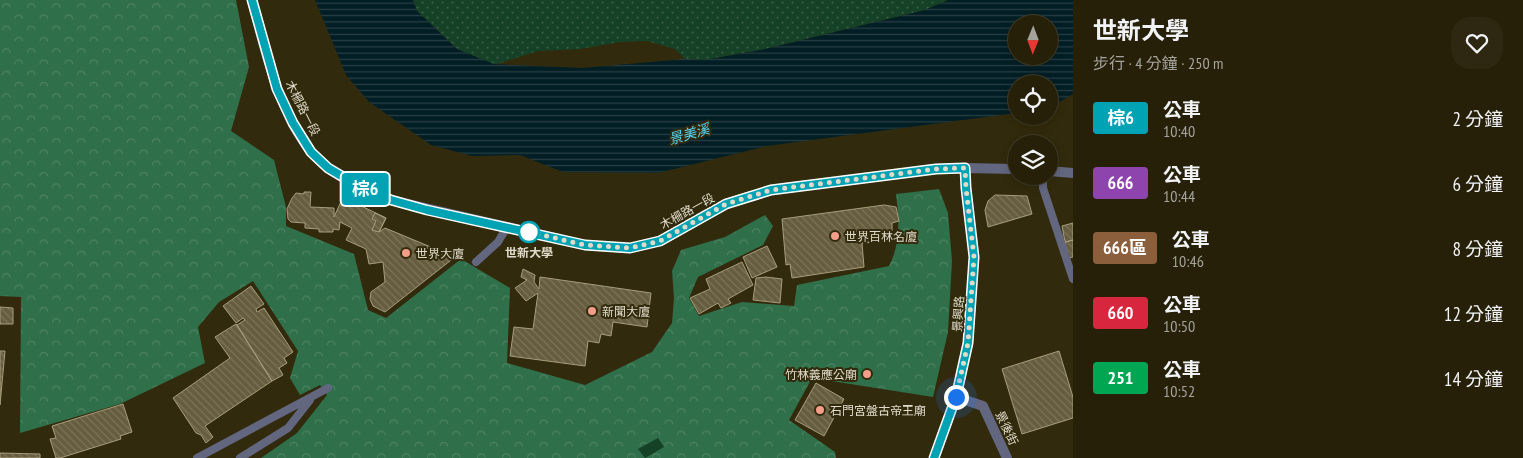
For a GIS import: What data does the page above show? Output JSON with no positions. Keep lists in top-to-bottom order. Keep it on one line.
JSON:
{"streets":{"street":["木柵路一段","景興路","景後街"]},"crossings":[["木柵路一段","景興路"],["景興路","景後街"]],"water":["景美溪"],"places":["世新大學","世界百林名廈","世界大廈","新聞大廈","竹林義應公廟","石門宮盤古帝王廟"],"lines":["bus line 棕6"],"north":"bottom","page":{"on_map":"棕6","heading":["世新大學","步行 · 4 分鐘 · 250 m"],"list":[{"mark":"棕6","name":"公車","note":"10:40","value":"2 分鐘"},{"mark":"666","name":"公車","note":"10:44","value":"6 分鐘"},{"mark":"666區","name":"公車","note":"10:46","value":"8 分鐘"},{"mark":"660","name":"公車","note":"10:50","value":"12 分鐘"},{"mark":"251","name":"公車","note":"10:52","value":"14 分鐘"}]}}
